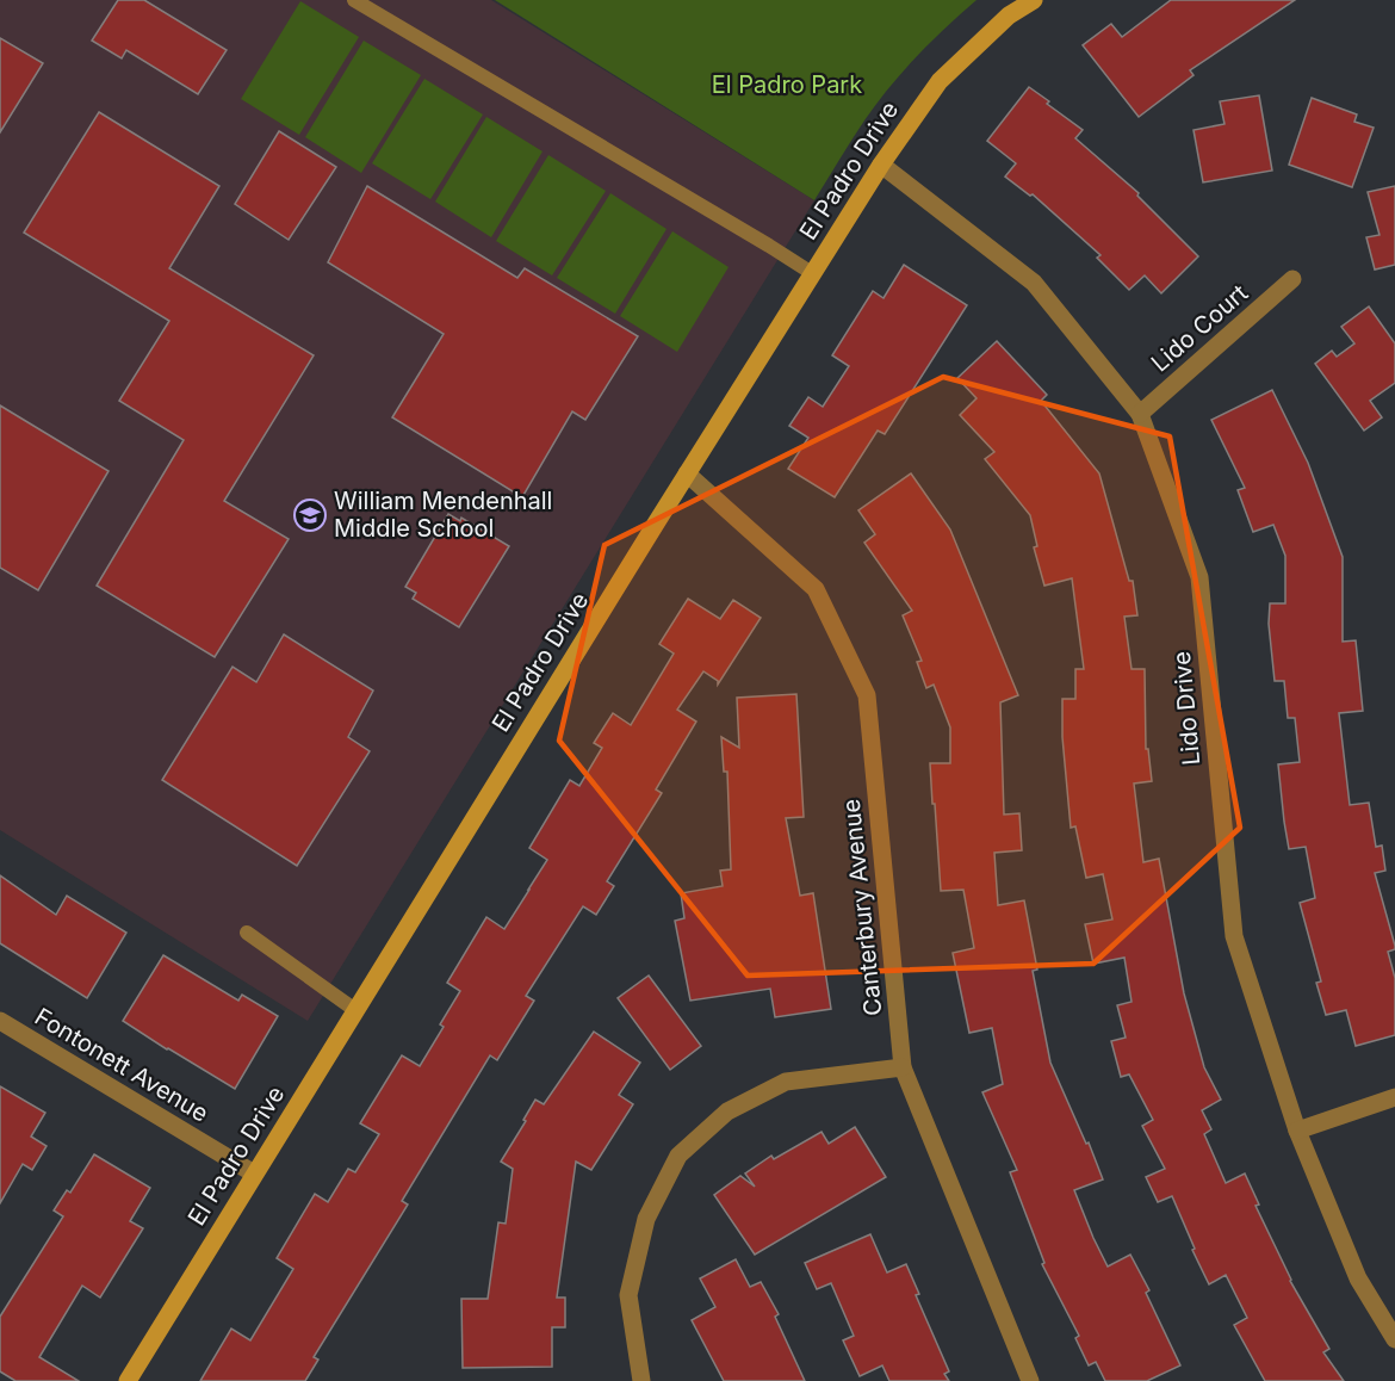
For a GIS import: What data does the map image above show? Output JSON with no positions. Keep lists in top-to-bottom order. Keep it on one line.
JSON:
{"streets":{"street":["El Padro Drive","Lido Court","Lido Drive","Canterbury Avenue","Fontonett Avenue"]},"crossings":[["El Padro Drive","Lido Drive"],["El Padro Drive","Canterbury Avenue"],["El Padro Drive","Fontonett Avenue"],["Lido Court","Lido Drive"]],"parks":["El Padro Park"],"places":{"school or university":["William Mendenhall Middle School"]}}
